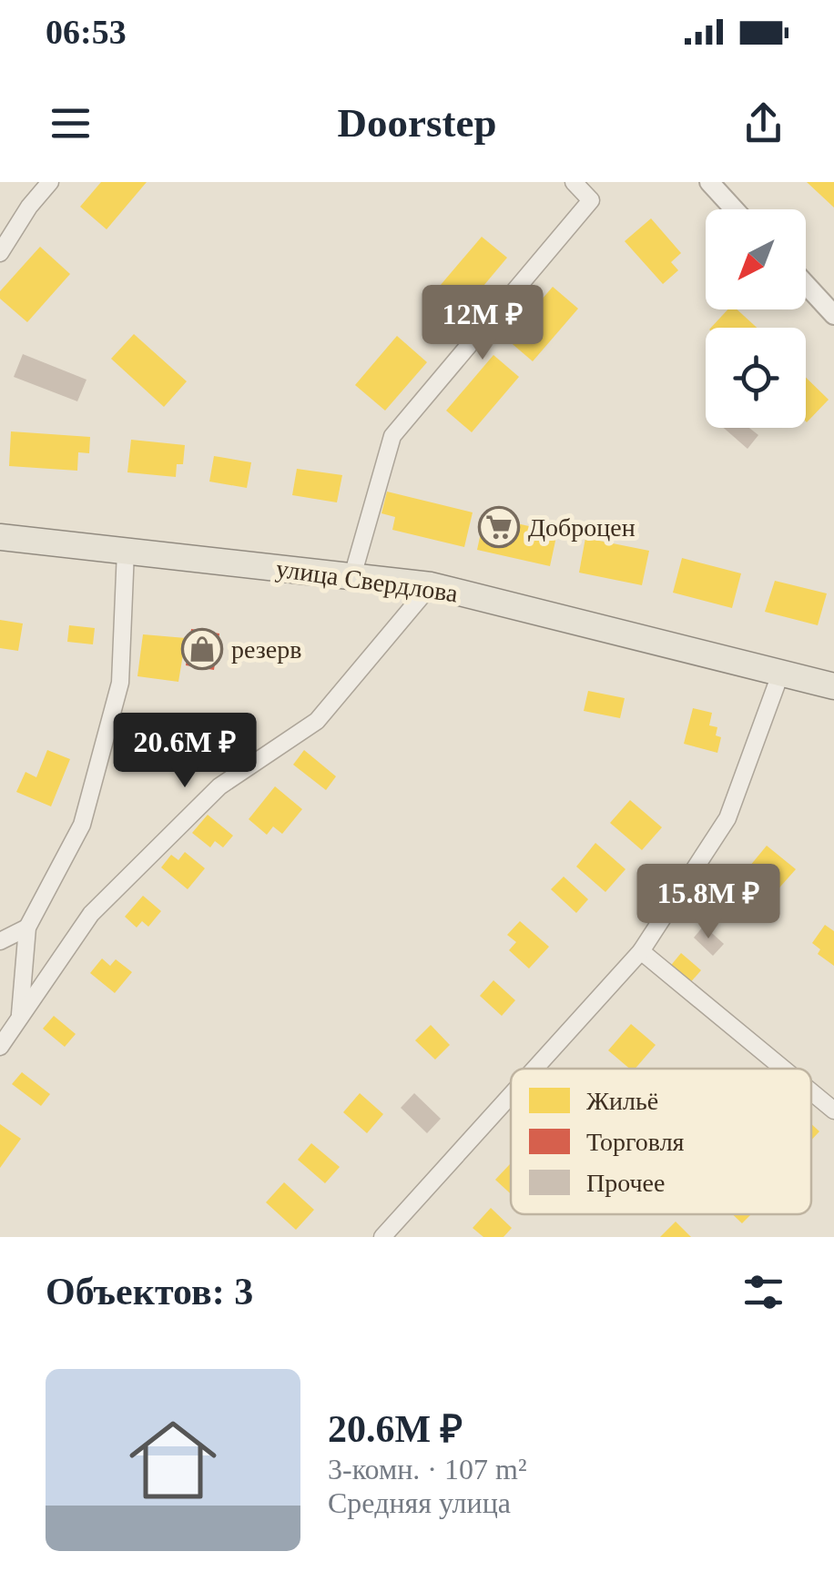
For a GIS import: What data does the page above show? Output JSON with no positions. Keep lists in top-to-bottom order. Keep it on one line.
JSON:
{"streets":{"main road":["улица Свердлова"]},"places":{"supermarket":["Доброцен"],"shop":["резерв"]},"legend":["Жильё","Торговля","Прочее"],"north":"bottom left","page":{"status":"06:53","header":"Doorstep","price":["12M ₽","20.6M ₽","15.8M ₽"],"heading":"Объектов: 3","list":[{"name":"20.6M ₽","note":"3-комн. · 107 m² · Средняя улица"}]}}
